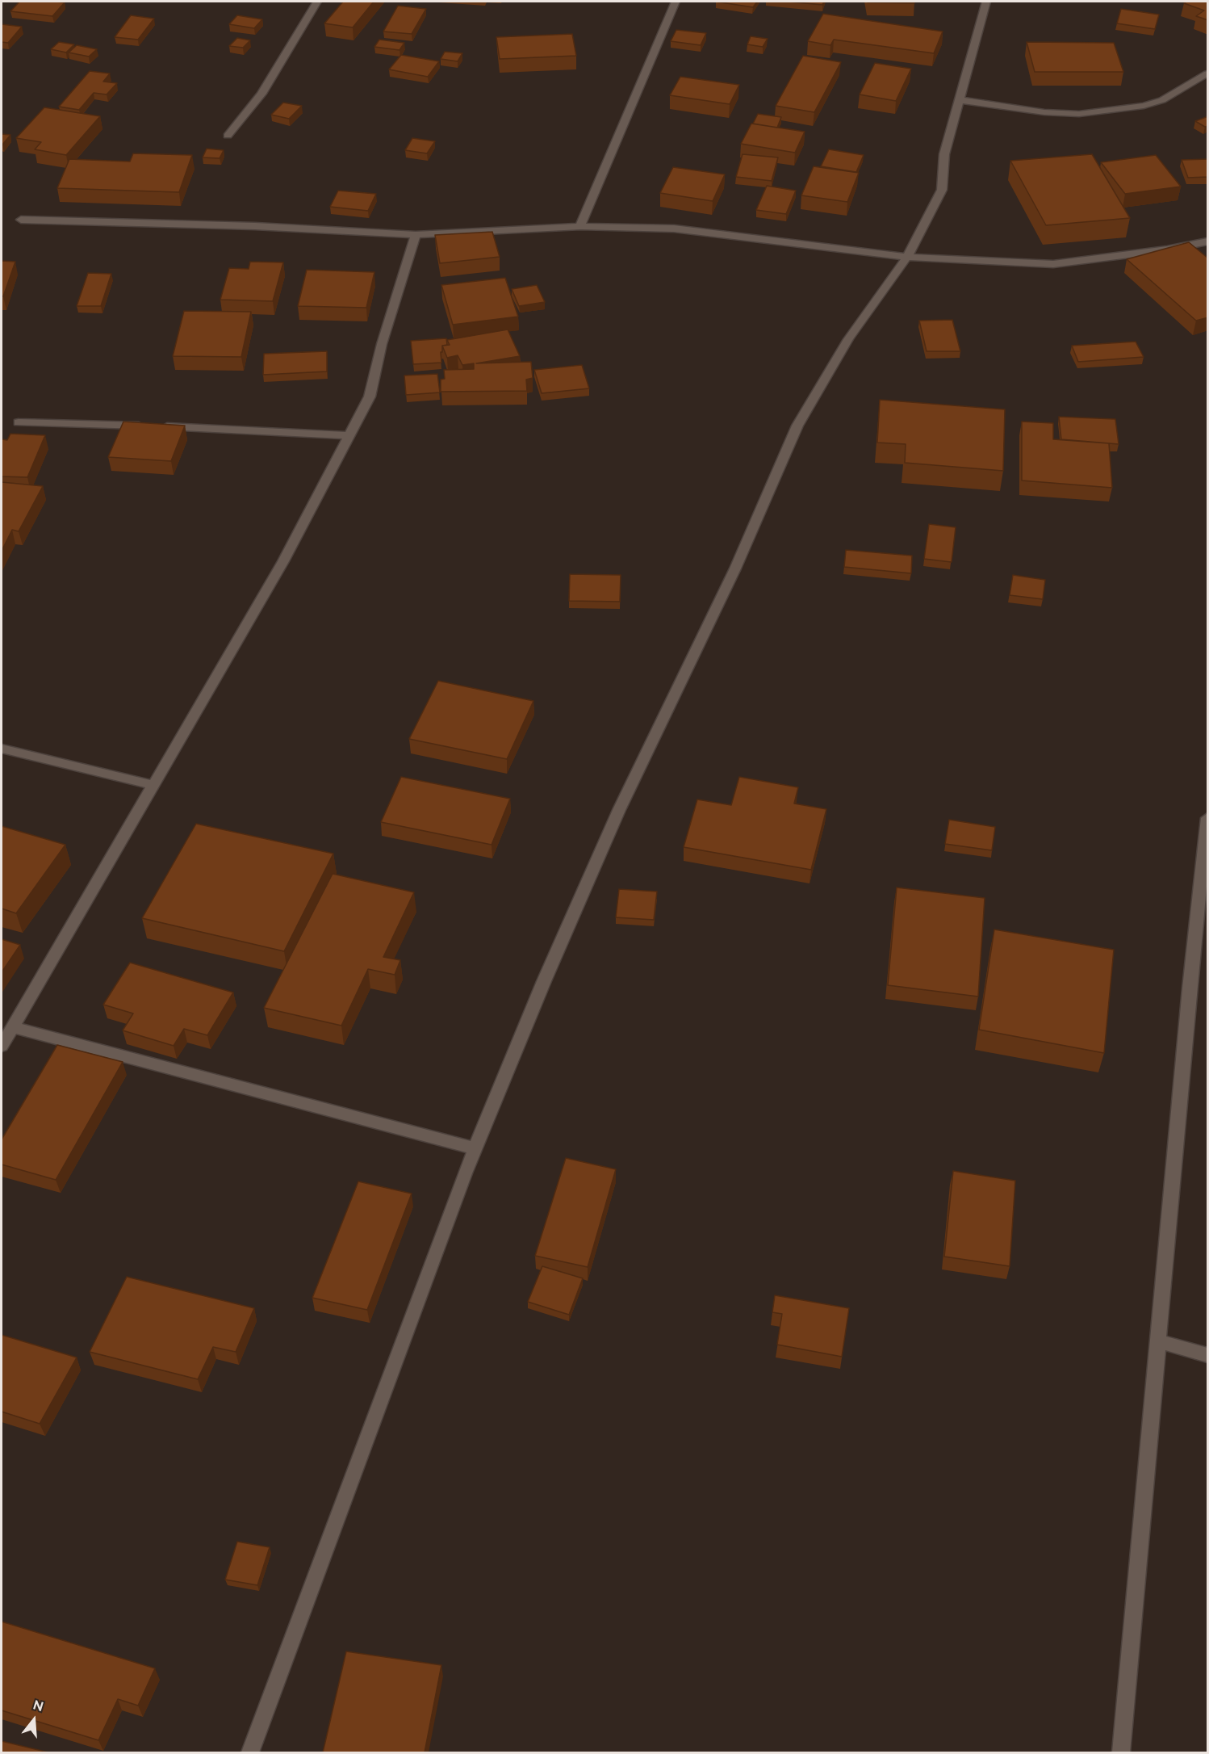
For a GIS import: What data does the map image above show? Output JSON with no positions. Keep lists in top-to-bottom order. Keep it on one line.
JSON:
{"north":"top"}
